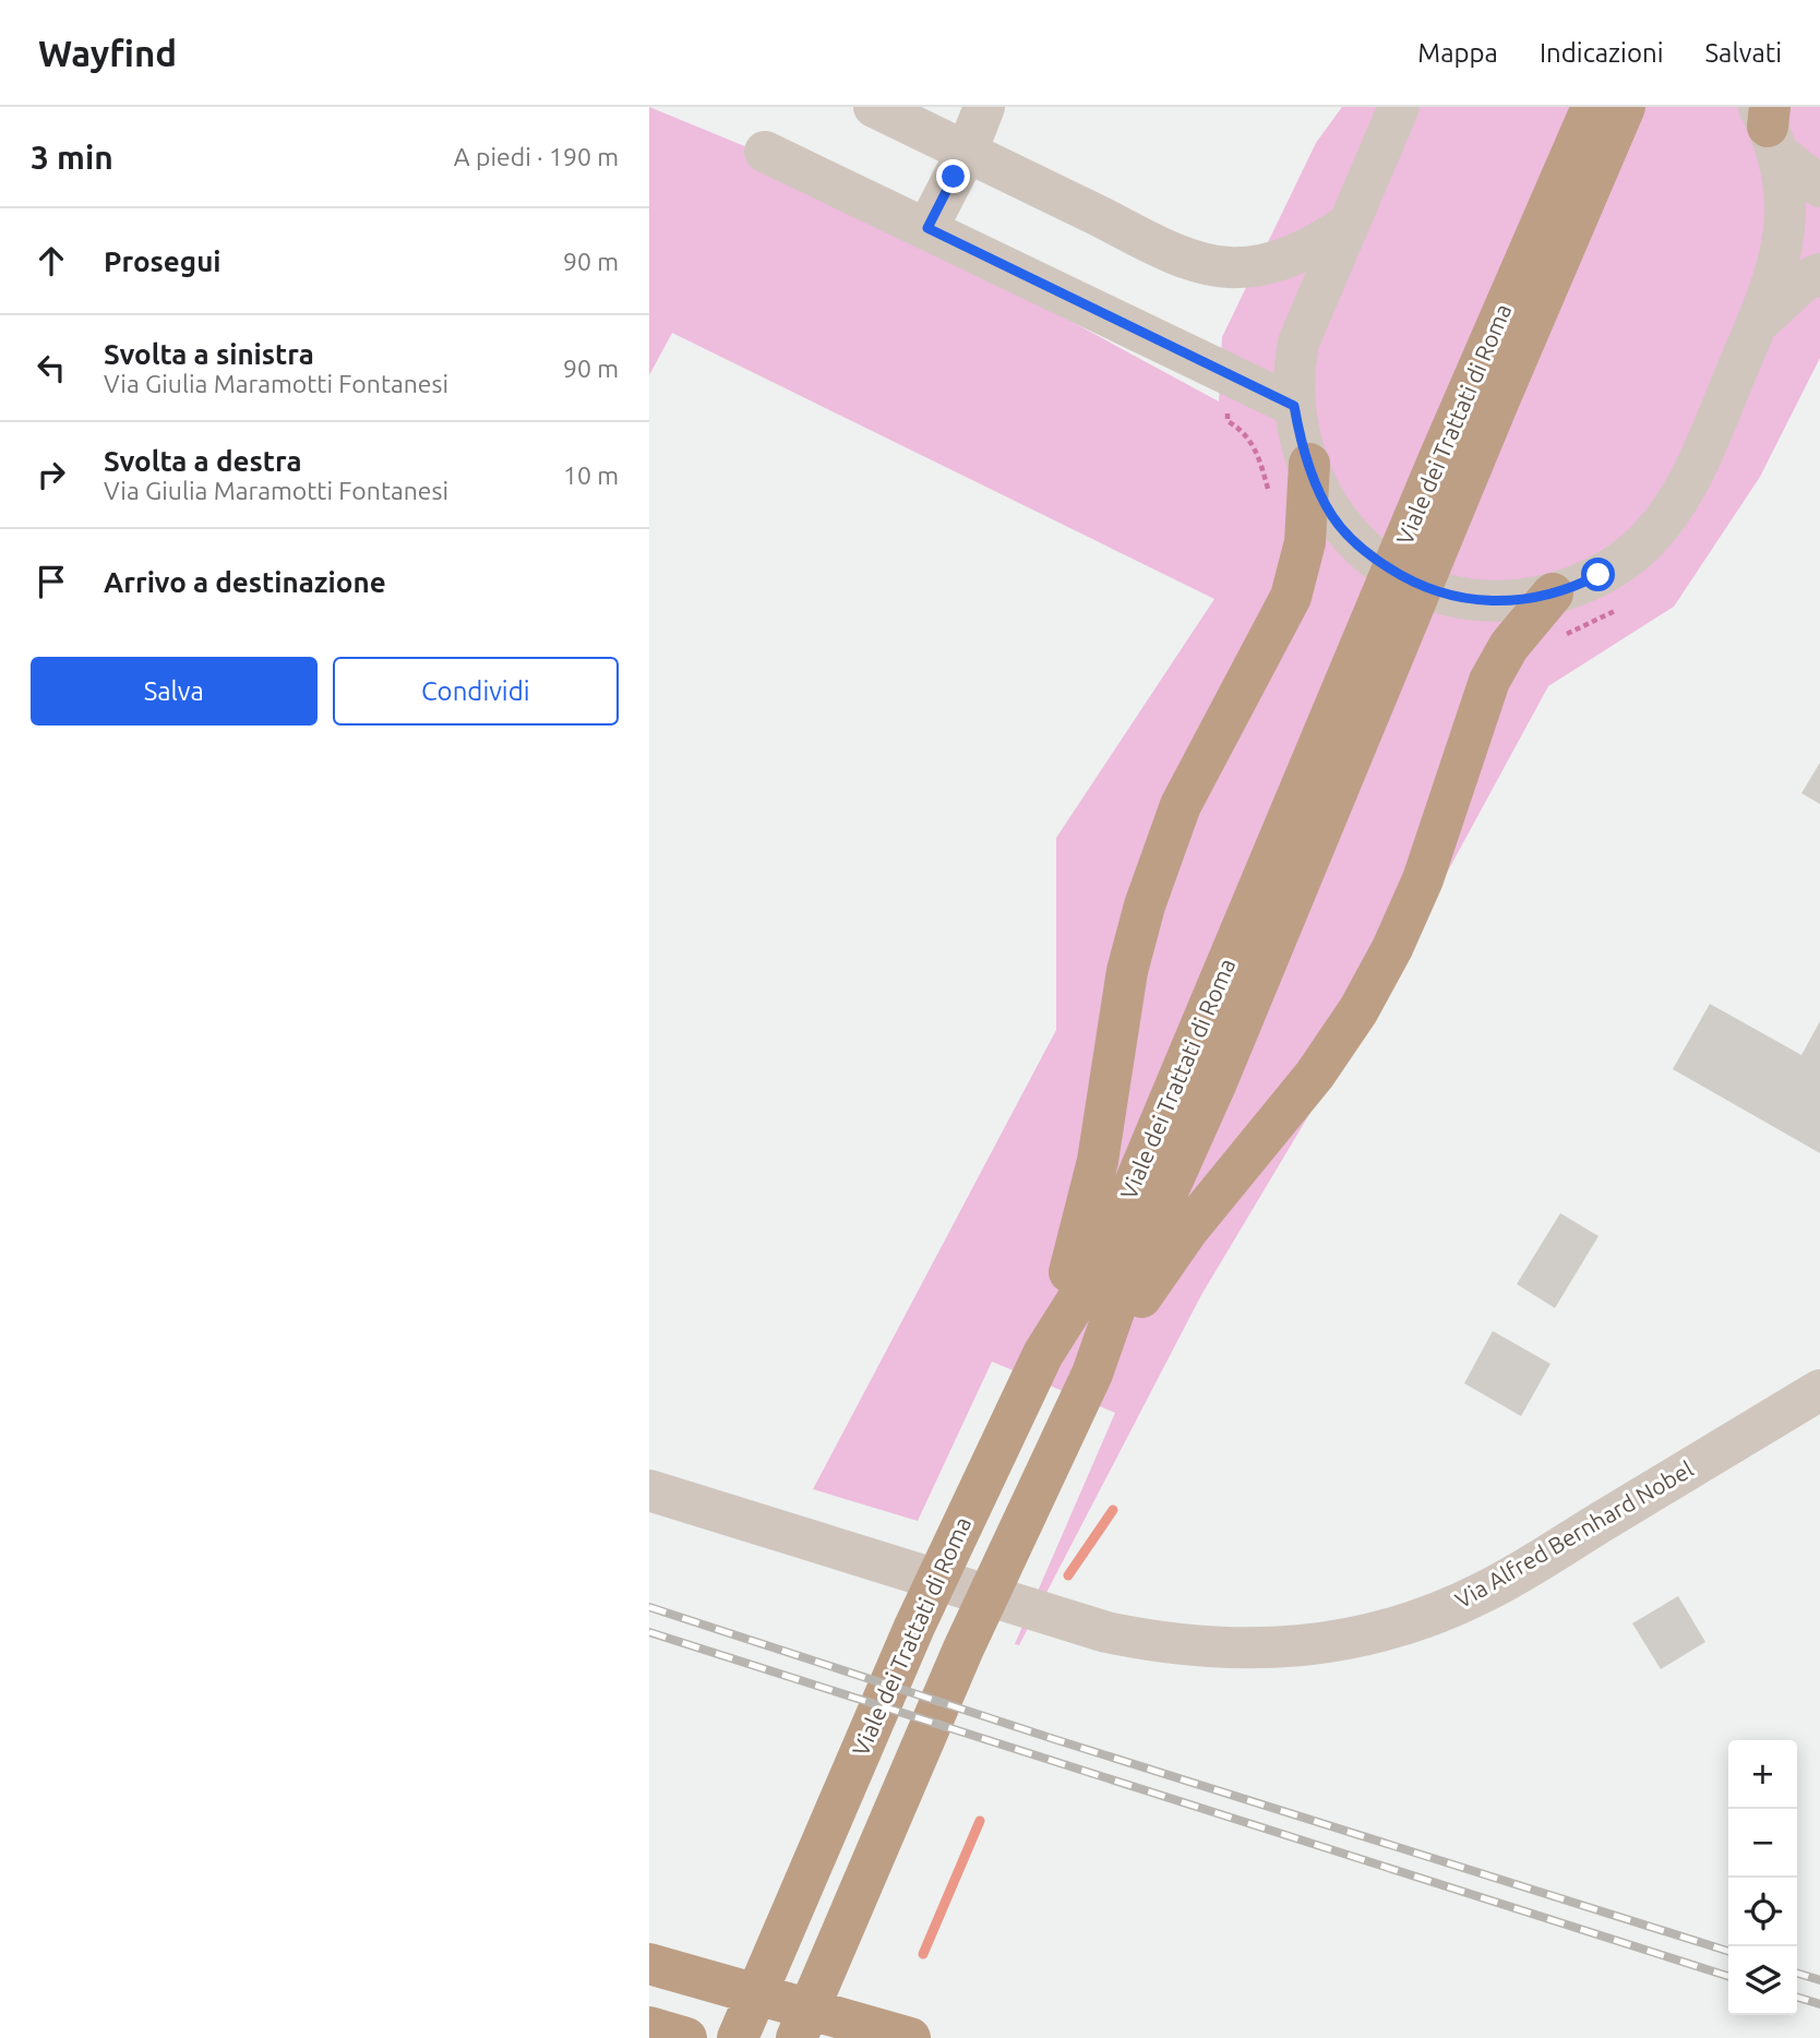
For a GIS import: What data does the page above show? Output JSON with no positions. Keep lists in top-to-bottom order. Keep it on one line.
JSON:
{"streets":{"highway":["Viale dei Trattati di Roma"],"street":["Via Alfred Bernhard Nobel"]},"page":{"header":"Wayfind","nav":["Mappa","Indicazioni","Salvati"],"heading":["3 min","A piedi · 190 m"],"list":[["Prosegui","90 m"],["Svolta a sinistra","Via Giulia Maramotti Fontanesi","90 m"],["Svolta a destra","Via Giulia Maramotti Fontanesi","10 m"],"Arrivo a destinazione"],"buttons":["Salva","Condividi"],"map_buttons":["+","−"]}}
